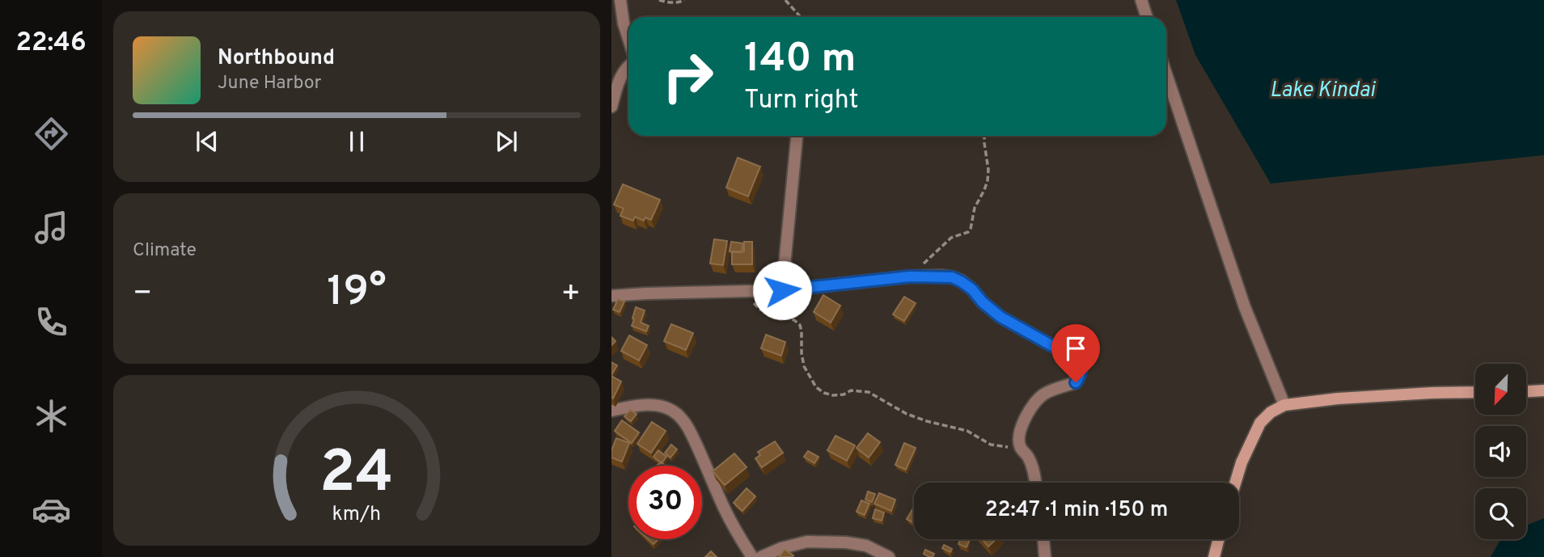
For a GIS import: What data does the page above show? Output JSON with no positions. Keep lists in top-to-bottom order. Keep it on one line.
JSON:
{"water":["Lake Kindai"],"north":"bottom left","page":{"tabs":"22:46","turn":["140 m","Turn right"],"song":["Northbound","June Harbor"],"tile":"Climate","heat":["−","19°","+"],"limit":"30","trip":"22:47 · 1 min · 150 m","gauge":["24","km/h"]}}
